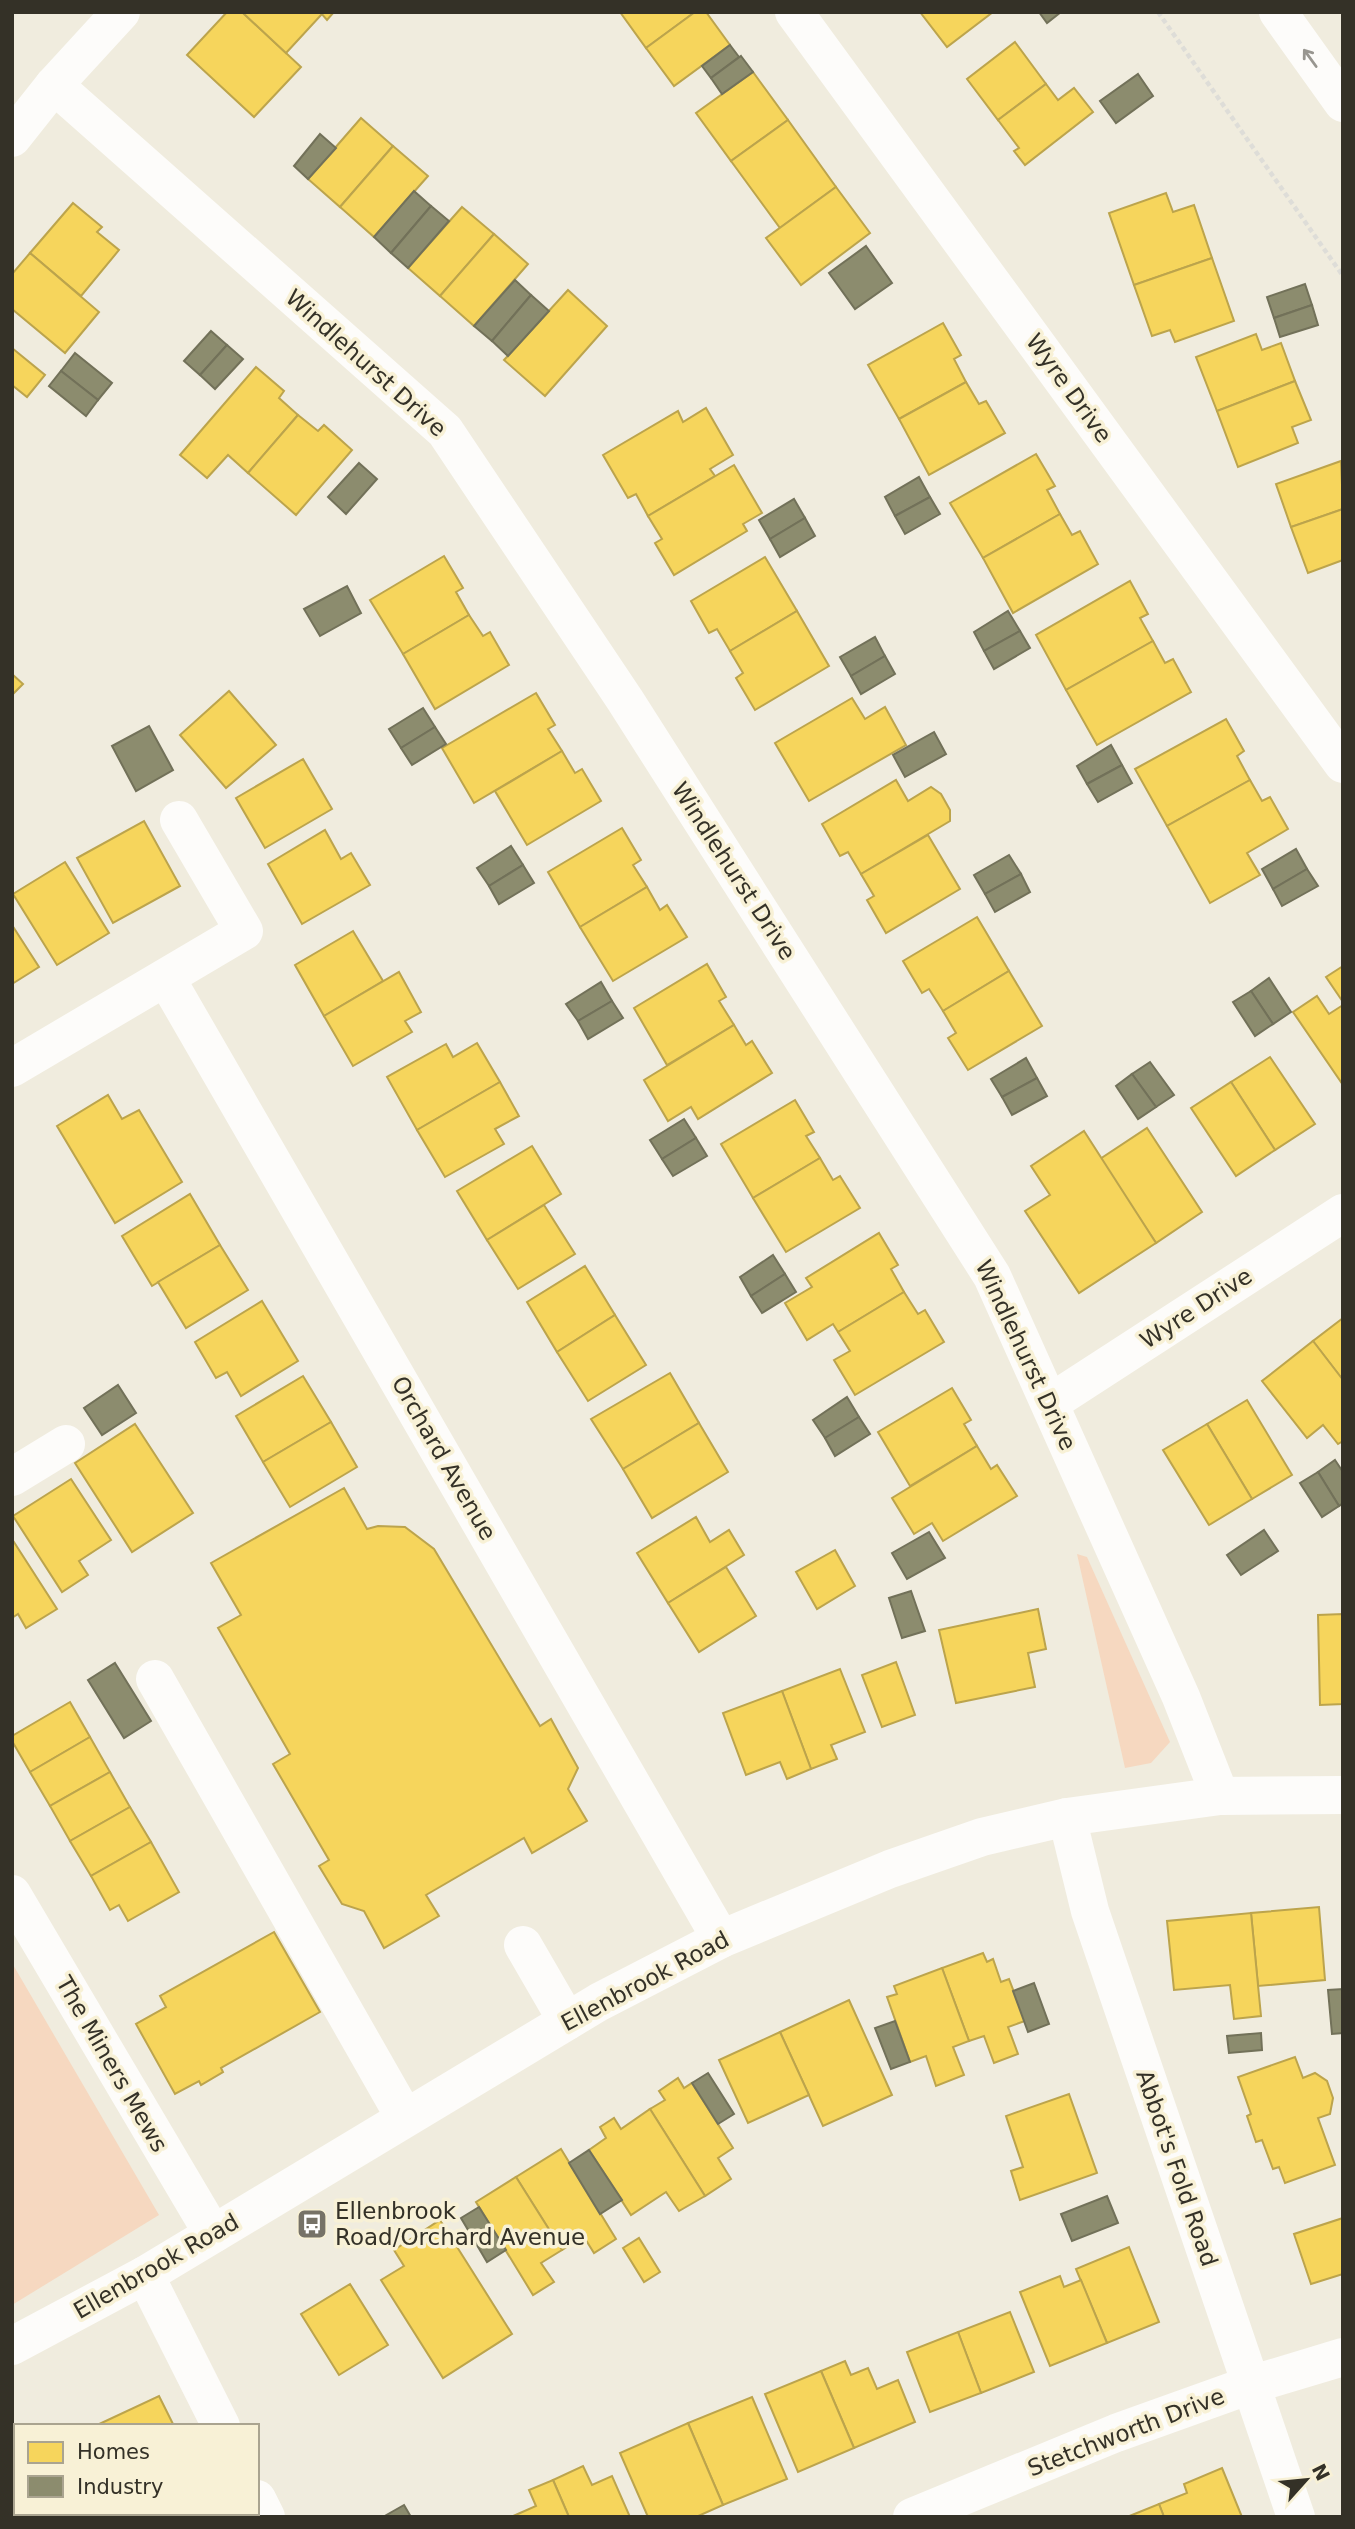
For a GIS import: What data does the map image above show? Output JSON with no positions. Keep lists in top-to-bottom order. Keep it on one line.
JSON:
{"streets":{"main road":["Windlehurst Drive","Wyre Drive","Orchard Avenue","Ellenbrook Road","The Miners Mews","Abbot's Fold Road","Stetchworth Drive"]},"crossings":[["Windlehurst Drive","Wyre Drive"],["Windlehurst Drive","Ellenbrook Road"],["Orchard Avenue","Ellenbrook Road"],["Ellenbrook Road","The Miners Mews"],["Ellenbrook Road","Abbot's Fold Road"],["Abbot's Fold Road","Stetchworth Drive"]],"places":{"bus stop":["Ellenbrook Road/Orchard Avenue"]},"legend":["Homes","Industry"],"north":"top right"}
